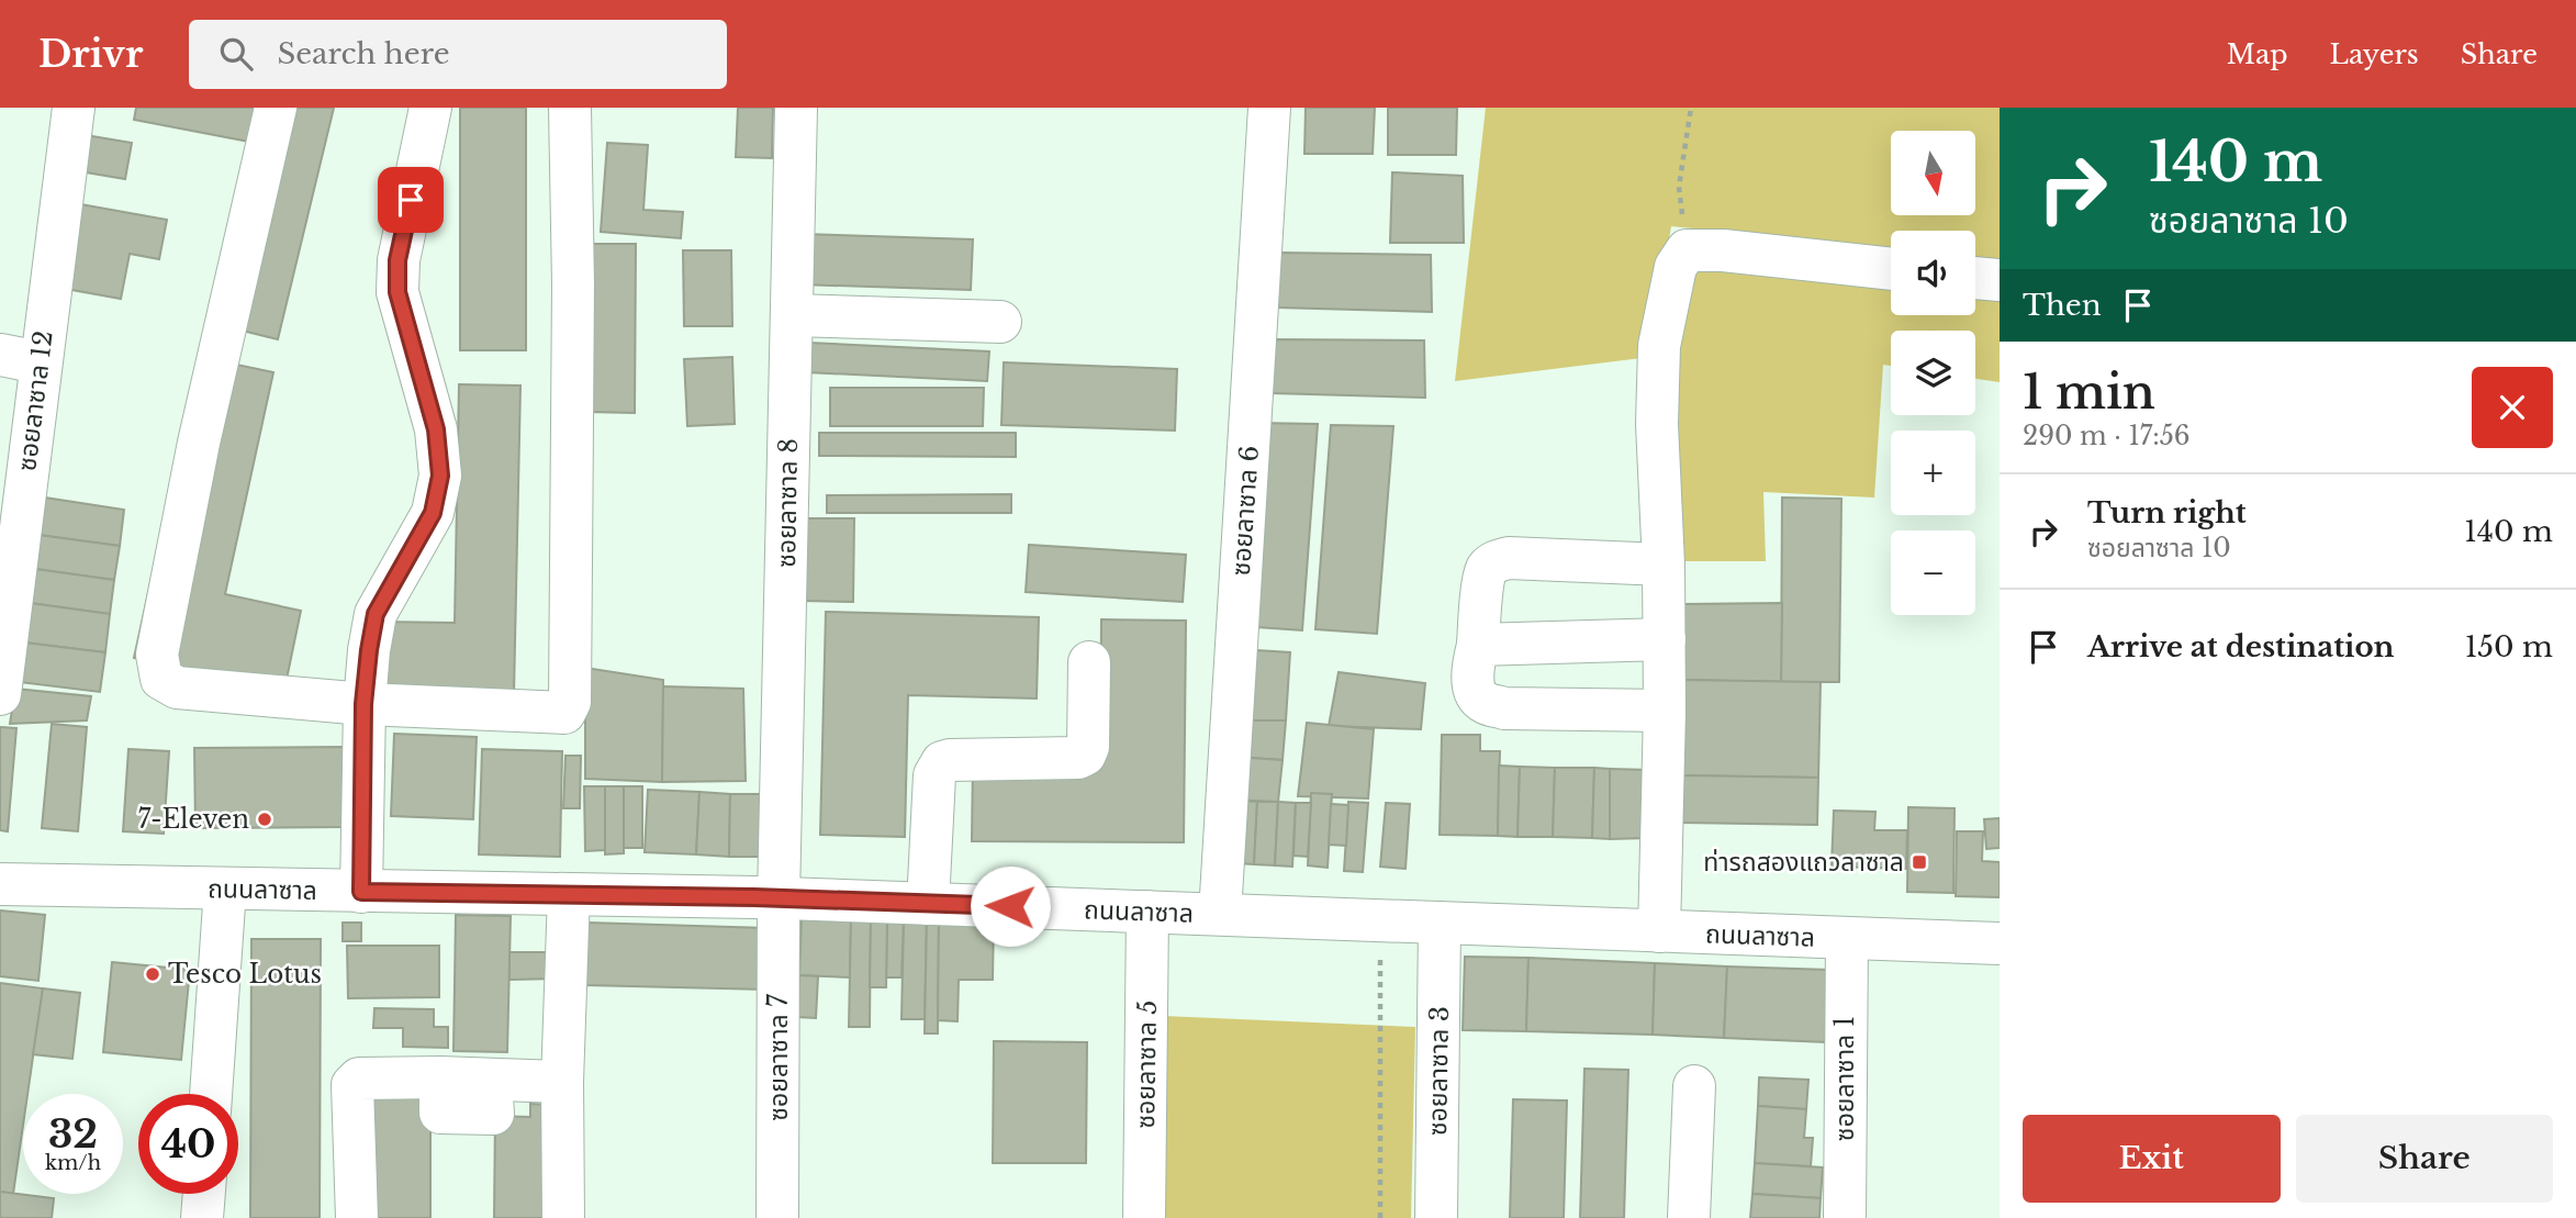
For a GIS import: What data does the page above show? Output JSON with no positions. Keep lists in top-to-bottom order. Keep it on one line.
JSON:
{"streets":{"street":["ซอยลาซาล 12","ซอยลาซาล 8","ซอยลาซาล 6","ถนนลาซาล","ซอยลาซาล 7","ซอยลาซาล 5","ซอยลาซาล 3","ซอยลาซาล 1"]},"crossings":[["ซอยลาซาล 8","ถนนลาซาล"],["ซอยลาซาล 8","ซอยลาซาล 7"],["ซอยลาซาล 6","ถนนลาซาล"],["ถนนลาซาล","ซอยลาซาล 7"],["ถนนลาซาล","ซอยลาซาล 5"],["ถนนลาซาล","ซอยลาซาล 3"],["ถนนลาซาล","ซอยลาซาล 1"]],"places":{"other":["7-Eleven","Tesco Lotus"],"transit":["ท่ารถสองแถวลาซาล"]},"north":"bottom","page":{"header":"Drivr","search":"Search here","nav":["Map","Layers","Share"],"turn":["140 m","ซอยลาซาล 10"],"map_buttons":["+","−"],"then":"Then","heading":["1 min","290 m · 17:56"],"list":[{"name":"Turn right","note":"ซอยลาซาล 10","value":"140 m"},{"name":"Arrive at destination","value":"150 m"}],"speed":"32 km/h","limit":"40","buttons":["Exit","Share"]}}
